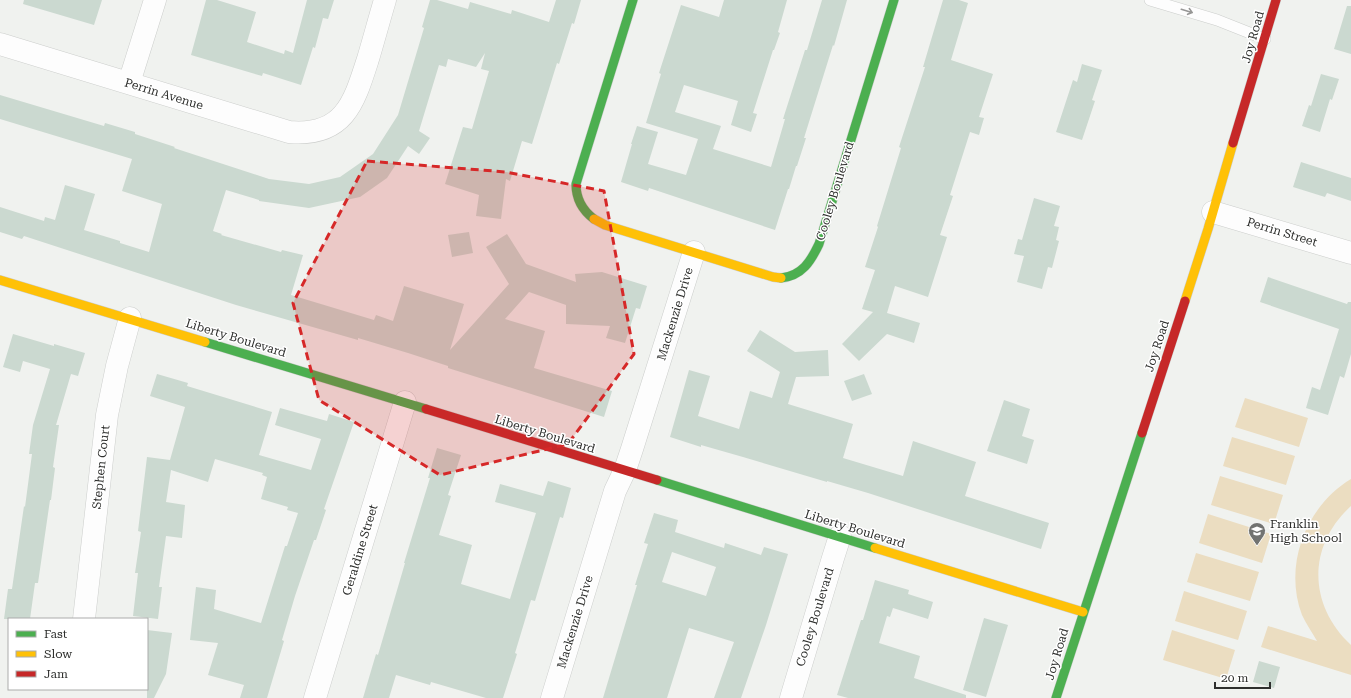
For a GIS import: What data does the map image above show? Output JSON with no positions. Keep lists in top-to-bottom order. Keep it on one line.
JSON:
{"streets":{"street":["Joy Road","Perrin Avenue","Cooley Boulevard","Perrin Street","Mackenzie Drive","Liberty Boulevard","Stephen Court","Geraldine Street"]},"crossings":[["Joy Road","Perrin Street"],["Joy Road","Liberty Boulevard"],["Cooley Boulevard","Mackenzie Drive"],["Cooley Boulevard","Liberty Boulevard"],["Mackenzie Drive","Liberty Boulevard"],["Liberty Boulevard","Stephen Court"],["Liberty Boulevard","Geraldine Street"]],"places":{"school or university":["Franklin High School"]},"legend":["Fast","Slow","Jam"],"scale_bar":"20 m"}
